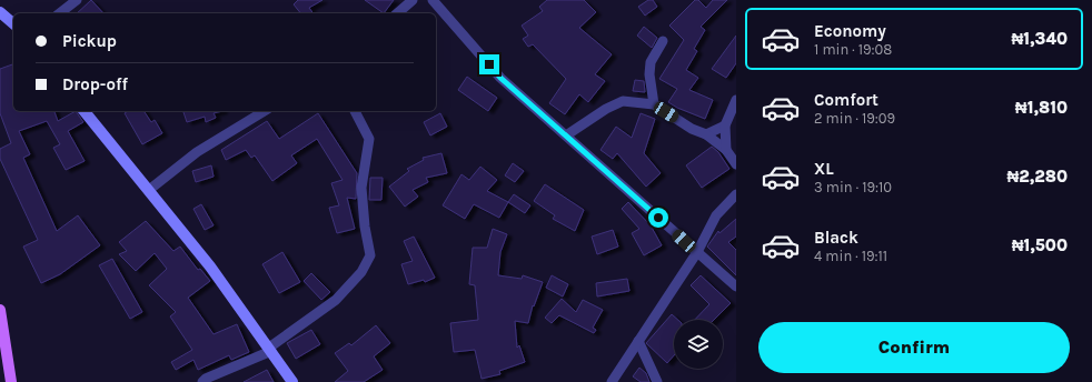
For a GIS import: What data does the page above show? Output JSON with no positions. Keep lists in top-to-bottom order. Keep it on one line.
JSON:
{"page":{"list":[{"name":"Economy","note":"1 min · 19:08","value":"₦1,340"},{"name":"Comfort","note":"2 min · 19:09","value":"₦1,810"},{"name":"XL","note":"3 min · 19:10","value":"₦2,280"},{"name":"Black","note":"4 min · 19:11","value":"₦1,500"}],"banner":["Pickup","Drop-off"],"buttons":"Confirm"}}
